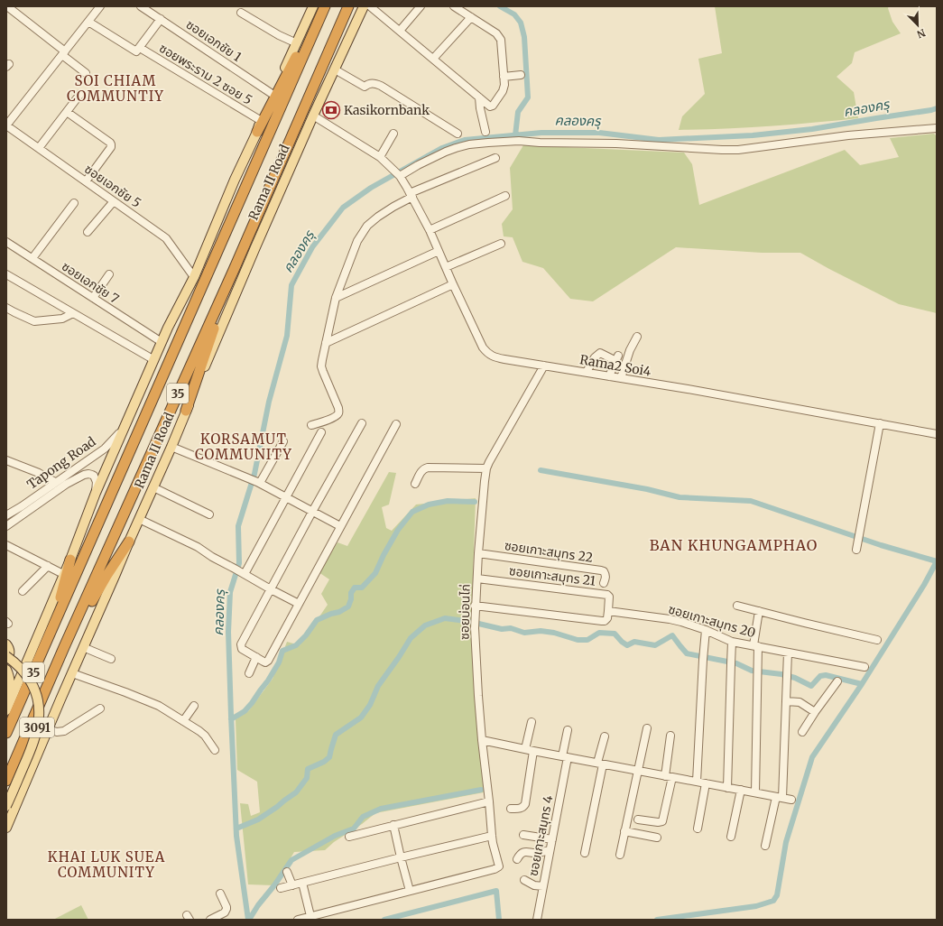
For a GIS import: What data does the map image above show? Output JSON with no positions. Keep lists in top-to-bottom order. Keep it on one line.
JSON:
{"streets":{"highway":["Rama II Road","35"],"main road":["3091"],"street":["ซอยเอกชัย 1","ซอยพระราม 2 ซอย 5","ซอยเอกชัย 5","ซอยเอกชัย 7","Rama2 Soi4","Tapong Road","ซอยเกาะสมุทร 22","ซอยเกาะสมุทร 21","ซอยบ่อนไก่","ซอยเกาะสมุทร 20","ซอยเกาะสมุทร 4"]},"crossings":[["ซอยเอกชัย 1","35"],["ซอยพระราม 2 ซอย 5","35"],["Rama II Road","Rama2 Soi4"],["ซอยเอกชัย 5","35"],["ซอยเอกชัย 7","35"],["Rama2 Soi4","ซอยบ่อนไก่"],["35","Tapong Road"],["ซอยเกาะสมุทร 22","ซอยบ่อนไก่"],["ซอยเกาะสมุทร 21","ซอยบ่อนไก่"],["ซอยเกาะสมุทร 21","ซอยเกาะสมุทร 20"]],"districts":["SOI CHIAM COMMUNTIY","KORSAMUT COMMUNITY","BAN KHUNGAMPHAO","KHAI LUK SUEA COMMUNITY"],"water":["คลองครุ"],"places":{"bank":["Kasikornbank"]},"north":"bottom right"}
